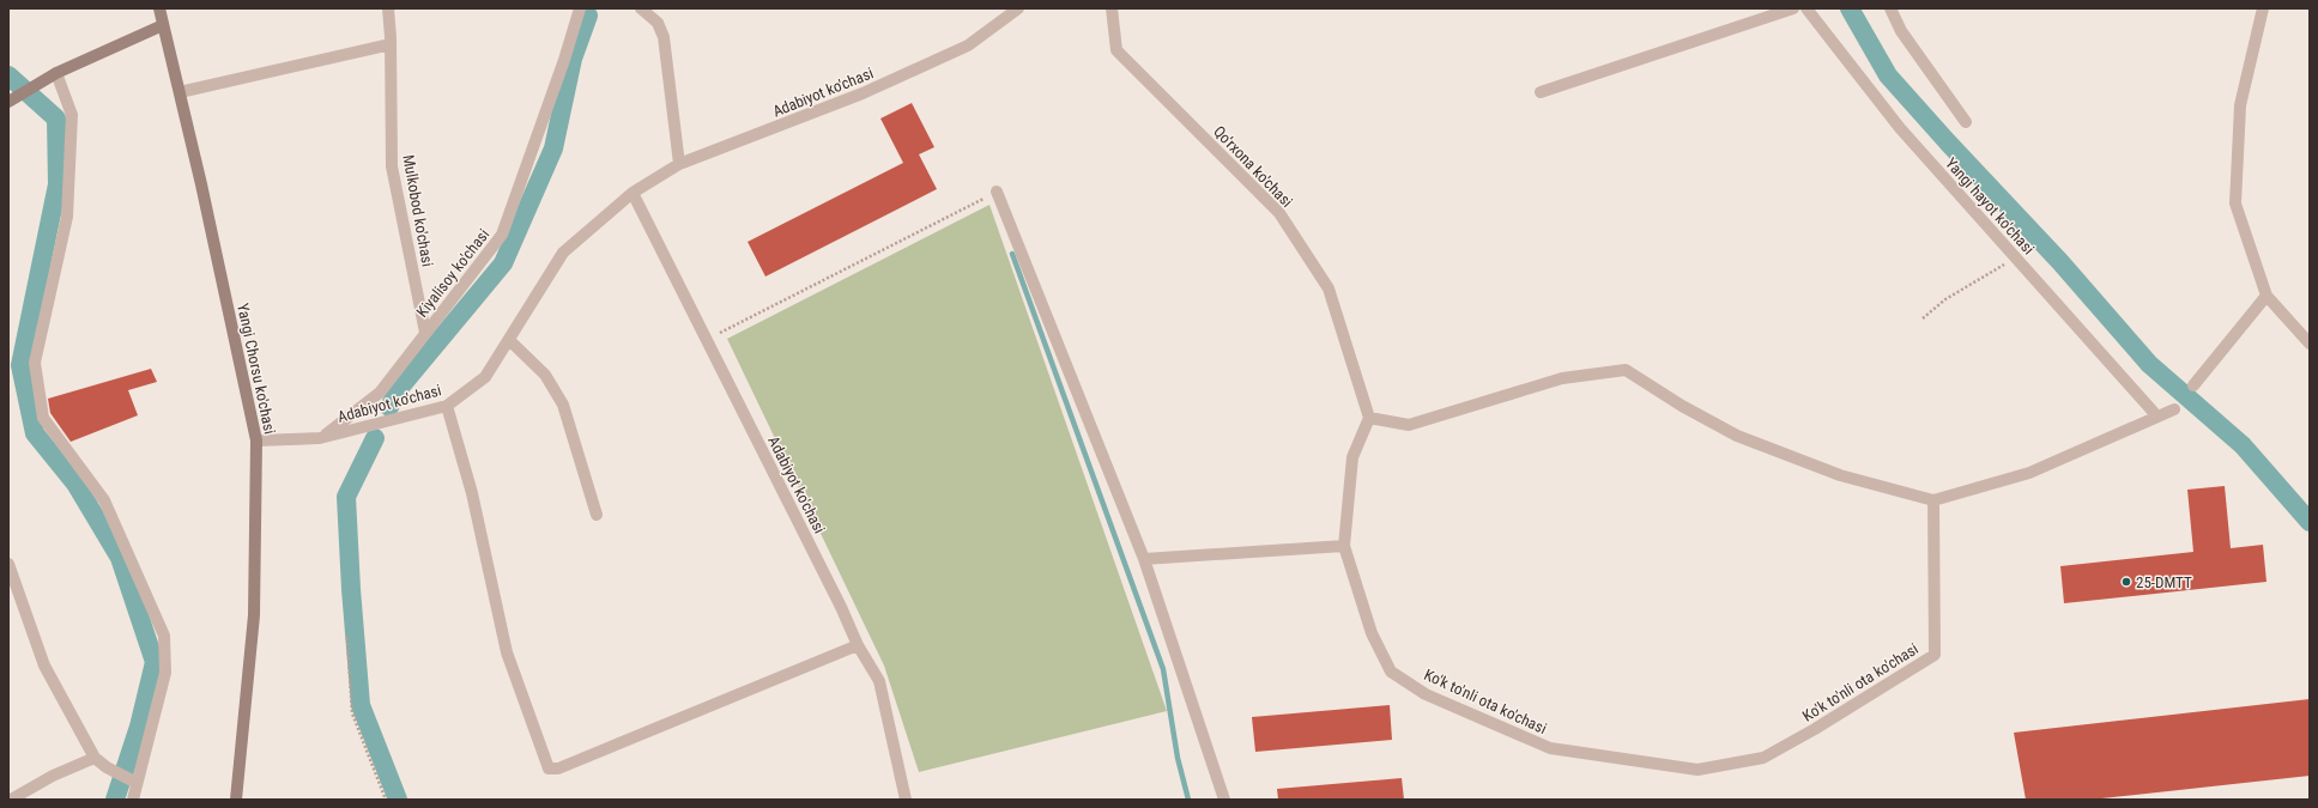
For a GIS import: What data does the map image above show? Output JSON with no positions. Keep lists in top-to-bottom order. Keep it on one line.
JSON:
{"streets":{"main road":["Yangi Chorsu ko'chasi"],"street":["Adabiyot ko'chasi","Qo'rxona ko'chasi","Yangi hayot ko'chasi","Mulkobod ko'chasi","Kiyalisoy ko'chasi","Ko'k to'nli ota ko'chasi"]},"crossings":[["Adabiyot ko'chasi","Kiyalisoy ko'chasi"],["Adabiyot ko'chasi","Yangi Chorsu ko'chasi"],["Qo'rxona ko'chasi","Ko'k to'nli ota ko'chasi"],["Mulkobod ko'chasi","Kiyalisoy ko'chasi"]],"places":["25-DMTT"]}
